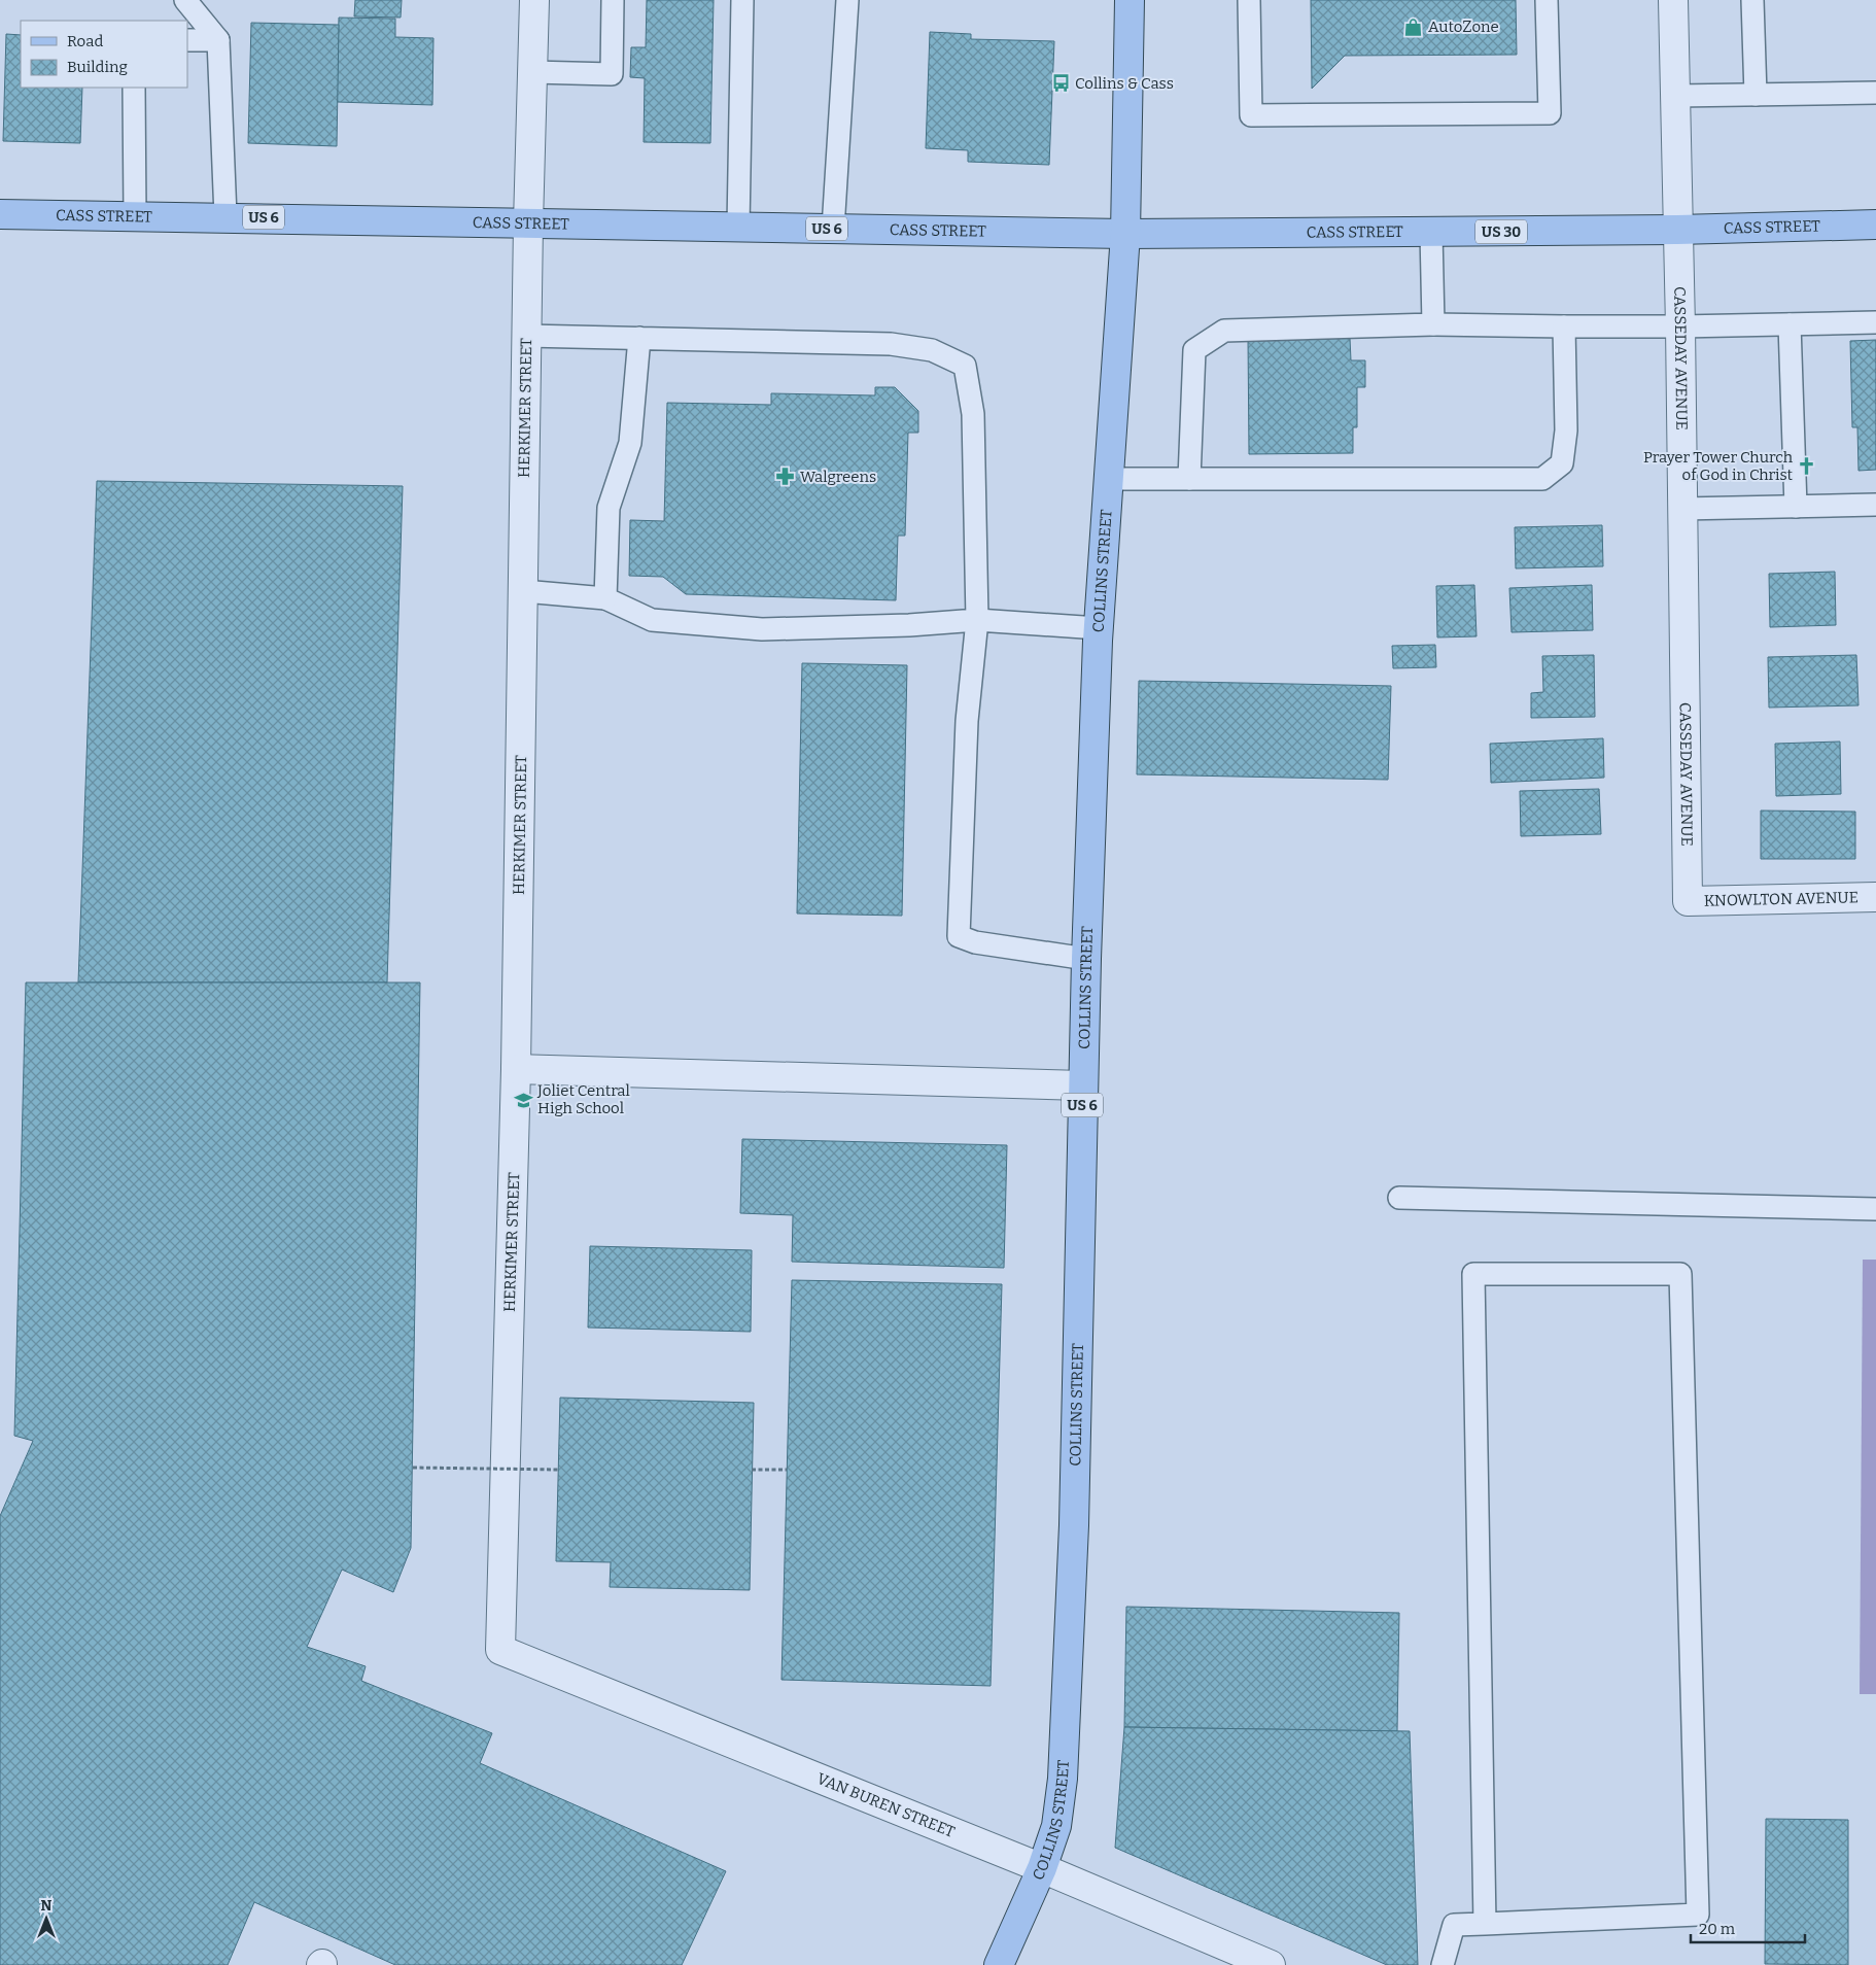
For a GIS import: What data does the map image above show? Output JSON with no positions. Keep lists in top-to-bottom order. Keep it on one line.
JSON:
{"streets":{"main road":["CASS STREET","US 6","US 30","COLLINS STREET"],"street":["CASSEDAY AVENUE","HERKIMER STREET","KNOWLTON AVENUE","VAN BUREN STREET"]},"crossings":[["CASS STREET","CASSEDAY AVENUE"],["CASS STREET","HERKIMER STREET"],["CASS STREET","COLLINS STREET"],["CASSEDAY AVENUE","KNOWLTON AVENUE"],["HERKIMER STREET","VAN BUREN STREET"],["COLLINS STREET","VAN BUREN STREET"]],"places":{"shop":["AutoZone"],"bus stop":["Collins & Cass"],"church":["Prayer Tower Church of God in Christ"],"pharmacy":["Walgreens"],"school or university":["Joliet Central High School"]},"legend":["Road","Building"],"scale_bar":"20 m","north":"top"}
